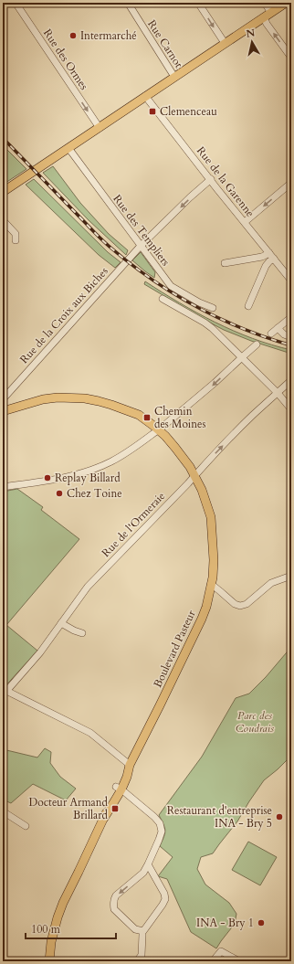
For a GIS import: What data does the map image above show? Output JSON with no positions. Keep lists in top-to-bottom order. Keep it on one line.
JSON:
{"streets":{"main road":["Boulevard Pasteur"],"street":["Rue Carnot","Rue des Ormes","Rue de la Garenne","Rue des Templiers","Rue de la Croix aux Biches","Rue de l'Ormeraie"]},"crossings":[["Rue de la Garenne","Rue de la Croix aux Biches"],["Rue des Templiers","Rue de la Croix aux Biches"],["Rue de l'Ormeraie","Boulevard Pasteur"]],"one_way":["Rue des Ormes"],"parks":["Parc des Coudrais"],"places":{"other":["Intermarché","Replay Billard","Chez Toine","Restaurant d'entreprise INA - Bry 5","INA - Bry 1"],"transit":["Clemenceau","Chemin des Moines","Docteur Armand Brillard"]},"scale_bar":"100 m","north":"top"}
